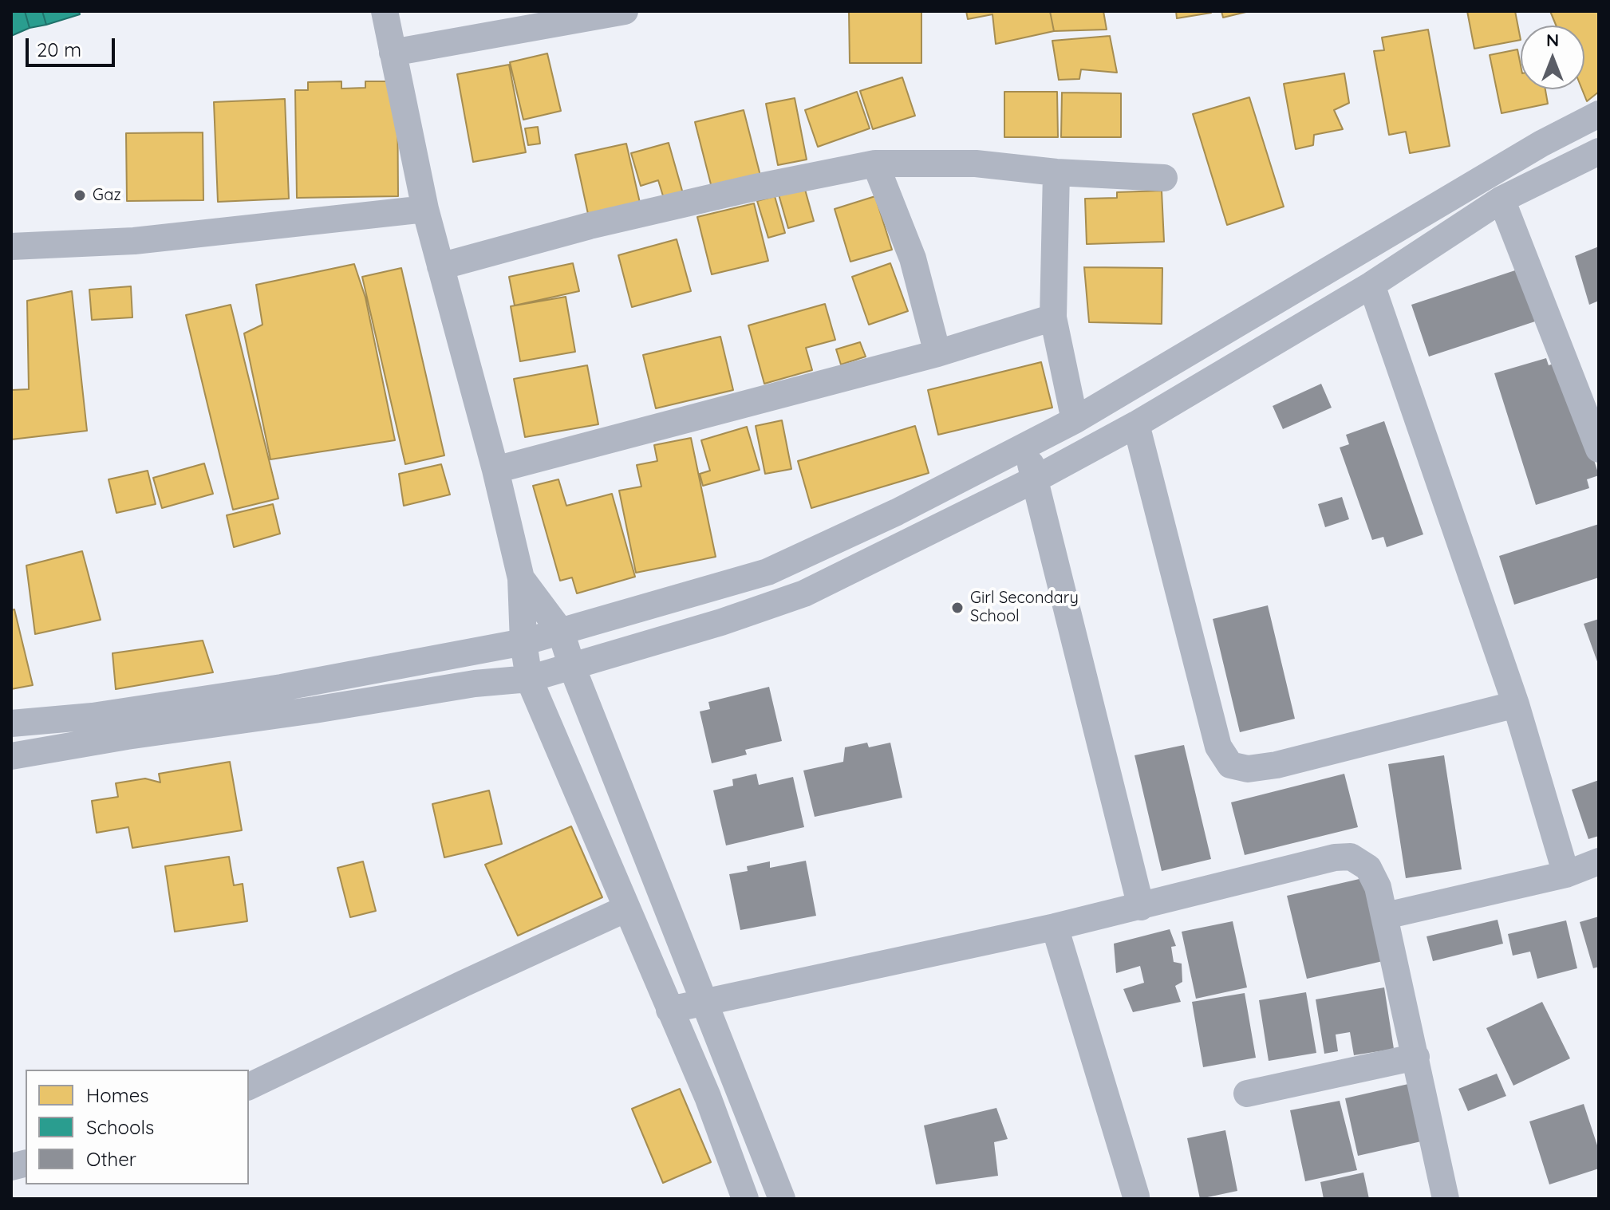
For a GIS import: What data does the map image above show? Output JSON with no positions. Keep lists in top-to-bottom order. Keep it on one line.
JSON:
{"places":["Gaz","Girl Secondary School"],"legend":["Homes","Schools","Other"],"scale_bar":"20 m","north":"top"}
